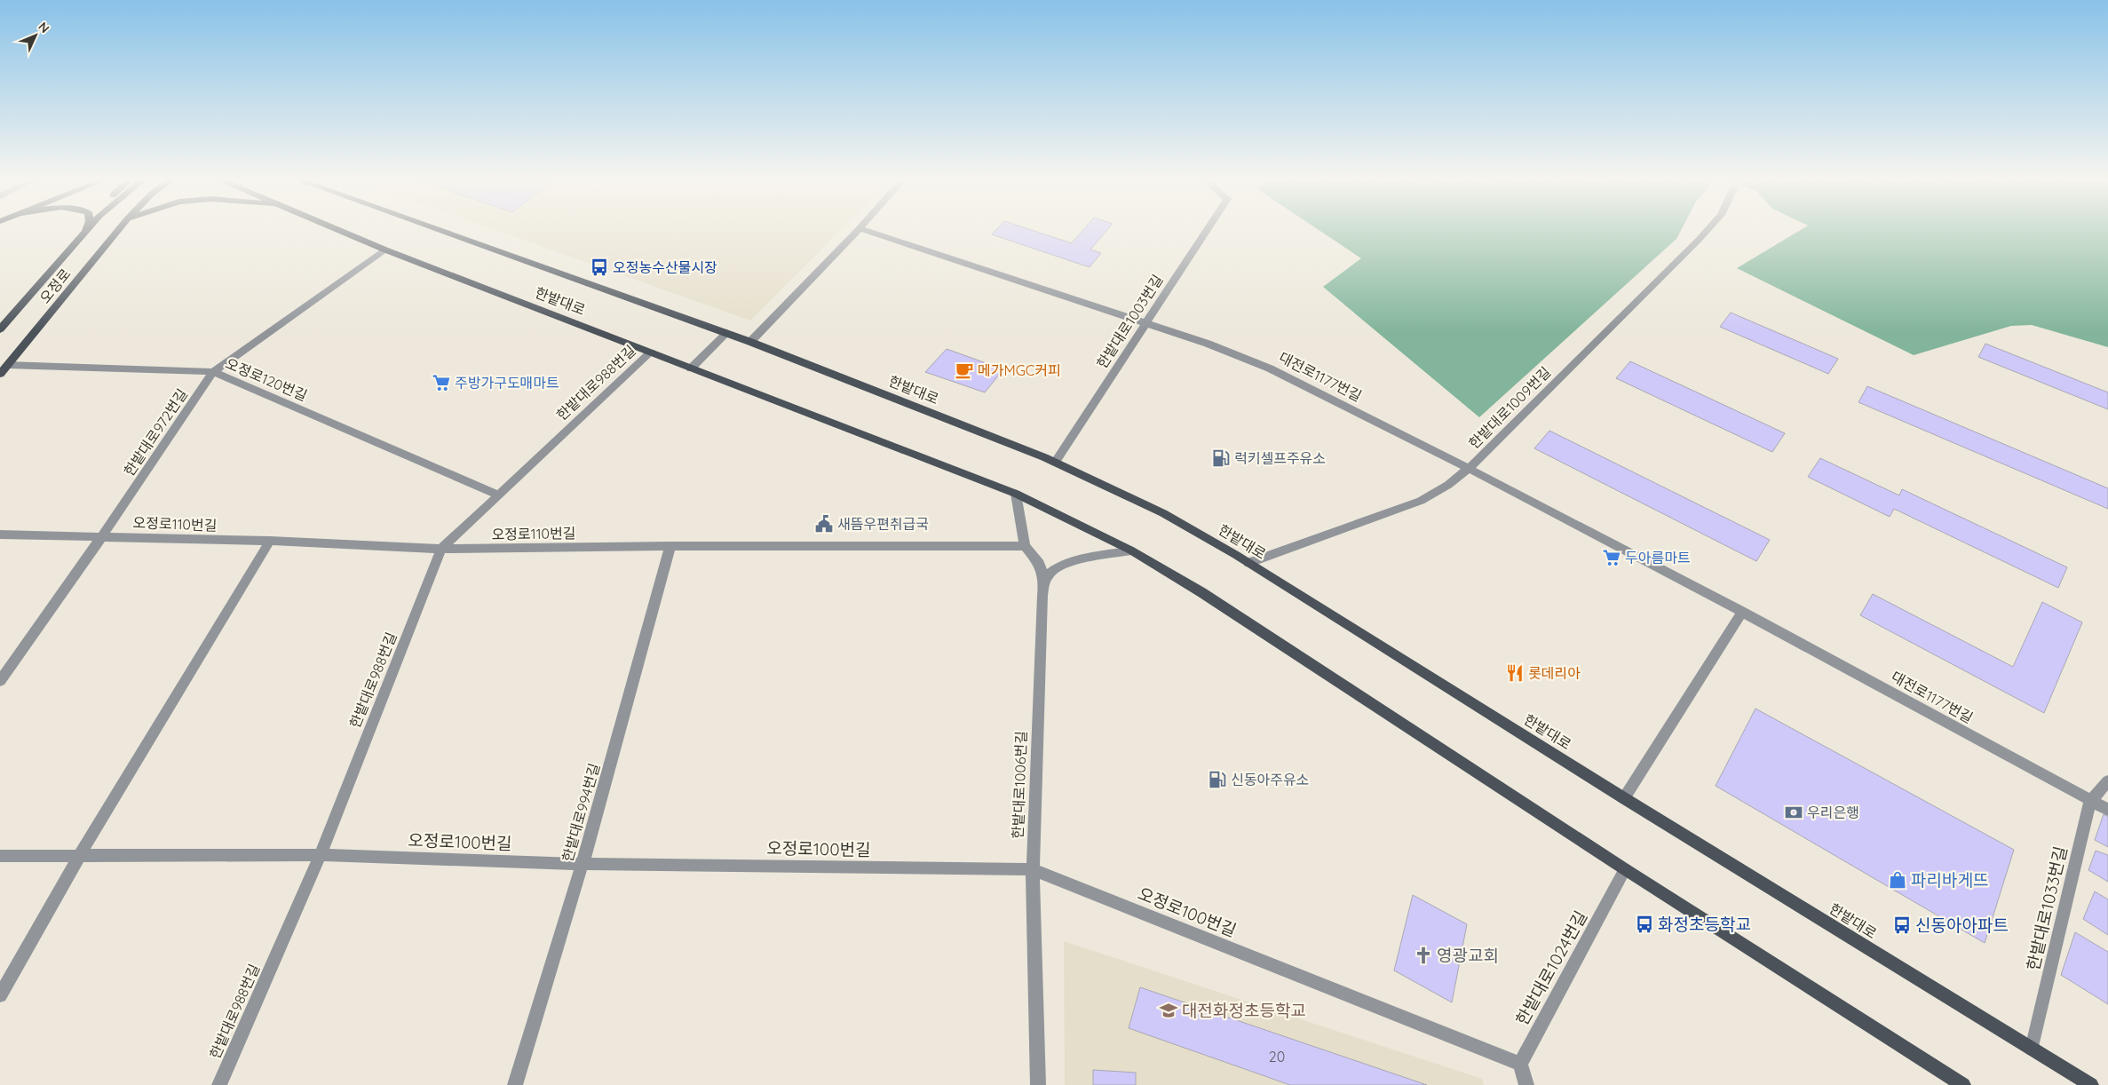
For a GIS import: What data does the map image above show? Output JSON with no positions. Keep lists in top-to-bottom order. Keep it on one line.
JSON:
{"streets":{"main road":["오정로","한밭대로"],"street":["한밭대로1003번길","대전로1177번길","오정로120번길","한밭대로988번길","한밭대로1009번길","한밭대로972번길","오정로110번길","한밭대로1006번길","한밭대로994번길","오정로100번길","한밭대로1033번길","한밭대로1024번길"]},"crossings":[["오정로","오정로120번길"],["한밭대로","한밭대로1003번길"],["한밭대로","한밭대로988번길"],["한밭대로","한밭대로1009번길"],["한밭대로","한밭대로972번길"],["한밭대로","한밭대로1033번길"],["한밭대로","한밭대로1024번길"],["한밭대로1003번길","대전로1177번길"],["대전로1177번길","한밭대로1009번길"],["대전로1177번길","한밭대로1033번길"],["오정로120번길","한밭대로988번길"],["오정로120번길","한밭대로972번길"],["한밭대로988번길","오정로110번길"],["한밭대로988번길","오정로100번길"],["한밭대로972번길","오정로110번길"],["오정로110번길","한밭대로994번길"],["한밭대로1006번길","오정로100번길"],["한밭대로994번길","오정로100번길"],["오정로100번길","한밭대로1024번길"]],"places":{"bus stop":["오정농수산물시장","화정초등학교","신동아아파트"],"cafe":["메가MGC커피"],"supermarket":["주방가구도매마트","두아름마트"],"fuel station":["럭키셀프주유소","신동아주유소"],"public building":["새뜸우편취급국"],"restaurant":["롯데리아"],"bank":["우리은행"],"shop":["파리바게뜨"],"church":["영광교회"],"school or university":["대전화정초등학교"]},"house_numbers":["20"],"north":"top right"}
